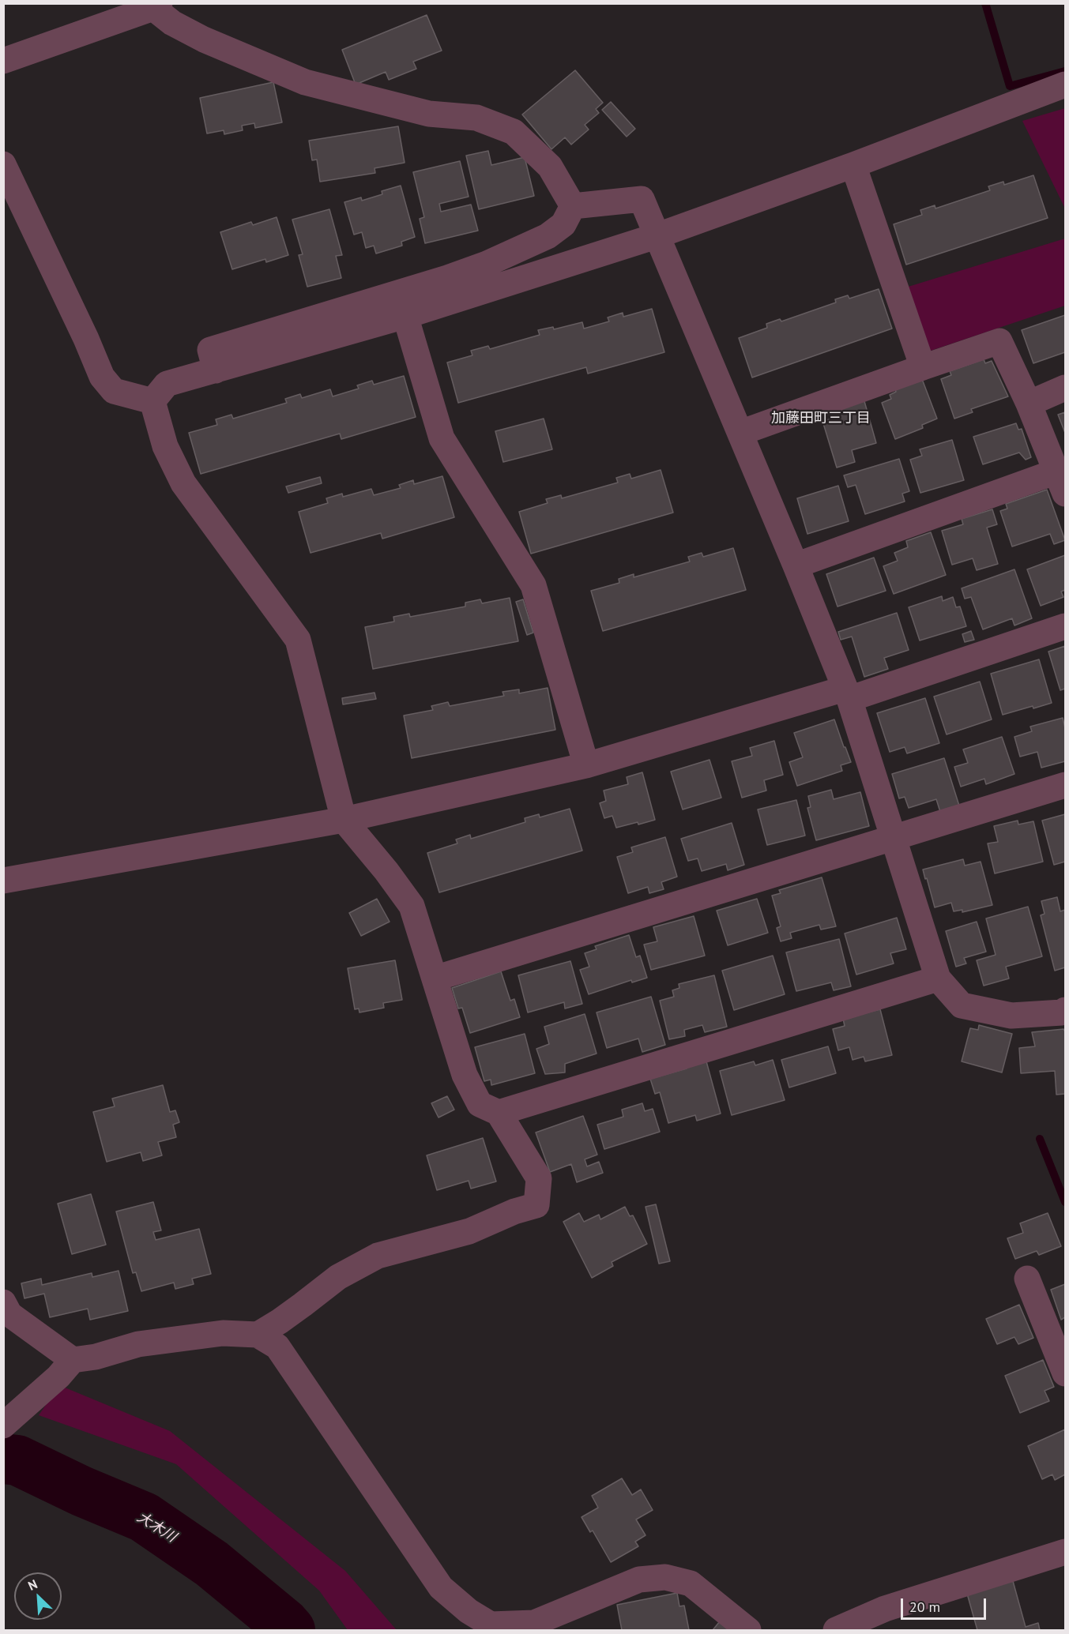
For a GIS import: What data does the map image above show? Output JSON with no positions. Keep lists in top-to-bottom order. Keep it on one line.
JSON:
{"districts":["加藤田町三丁目"],"water":["大木川"],"scale_bar":"20 m","north":"top left"}
